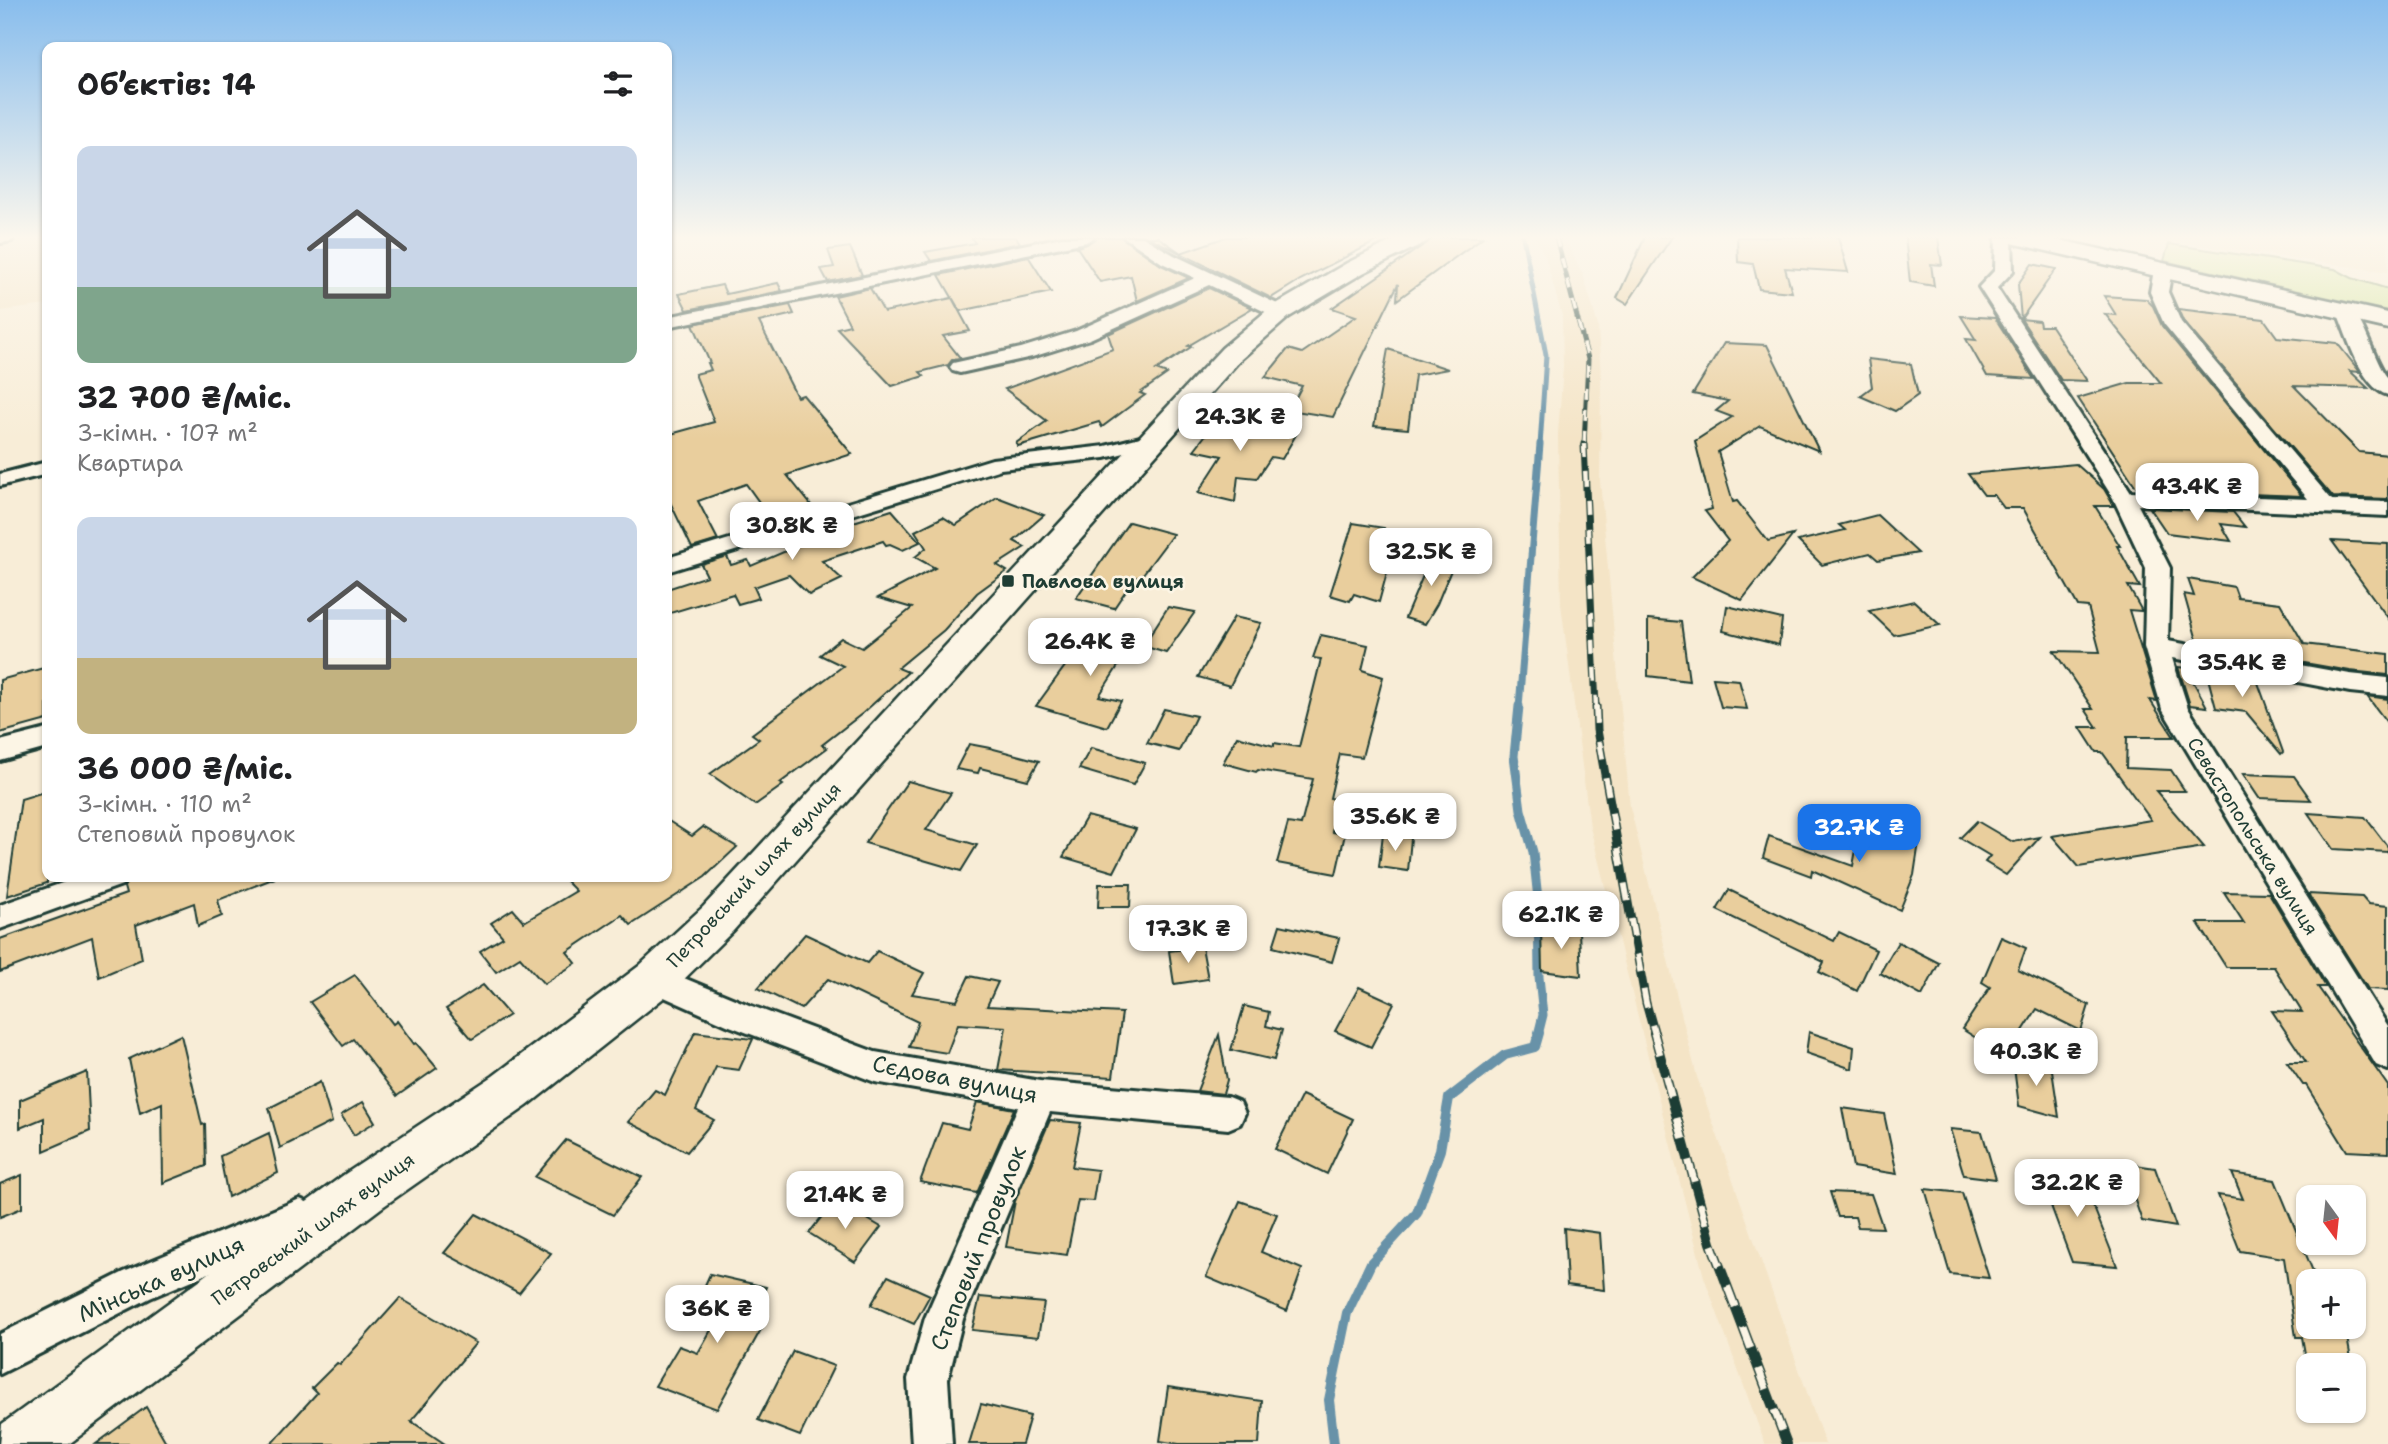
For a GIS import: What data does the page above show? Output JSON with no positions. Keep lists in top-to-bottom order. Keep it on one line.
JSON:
{"streets":{"street":["Севастопольська вулиця","Петровський шлях вулиця","Сєдова вулиця","Степовий провулок","Мінська вулиця"]},"crossings":[["Петровський шлях вулиця","Сєдова вулиця"],["Петровський шлях вулиця","Мінська вулиця"],["Сєдова вулиця","Степовий провулок"]],"places":{"transit":["Павлова вулиця"]},"north":"bottom","page":{"heading":"Об’єктів: 14","list":[{"name":"32 700 ₴/міс.","note":"3-кімн. · 107 m² · Квартира"},{"name":"36 000 ₴/міс.","note":"3-кімн. · 110 m² · Степовий провулок"}],"price":["24.3K ₴","43.4K ₴","30.8K ₴","32.5K ₴","26.4K ₴","35.4K ₴","35.6K ₴","32.7K ₴","62.1K ₴","17.3K ₴","40.3K ₴","32.2K ₴","21.4K ₴","36K ₴"],"map_buttons":["+","−"]}}
